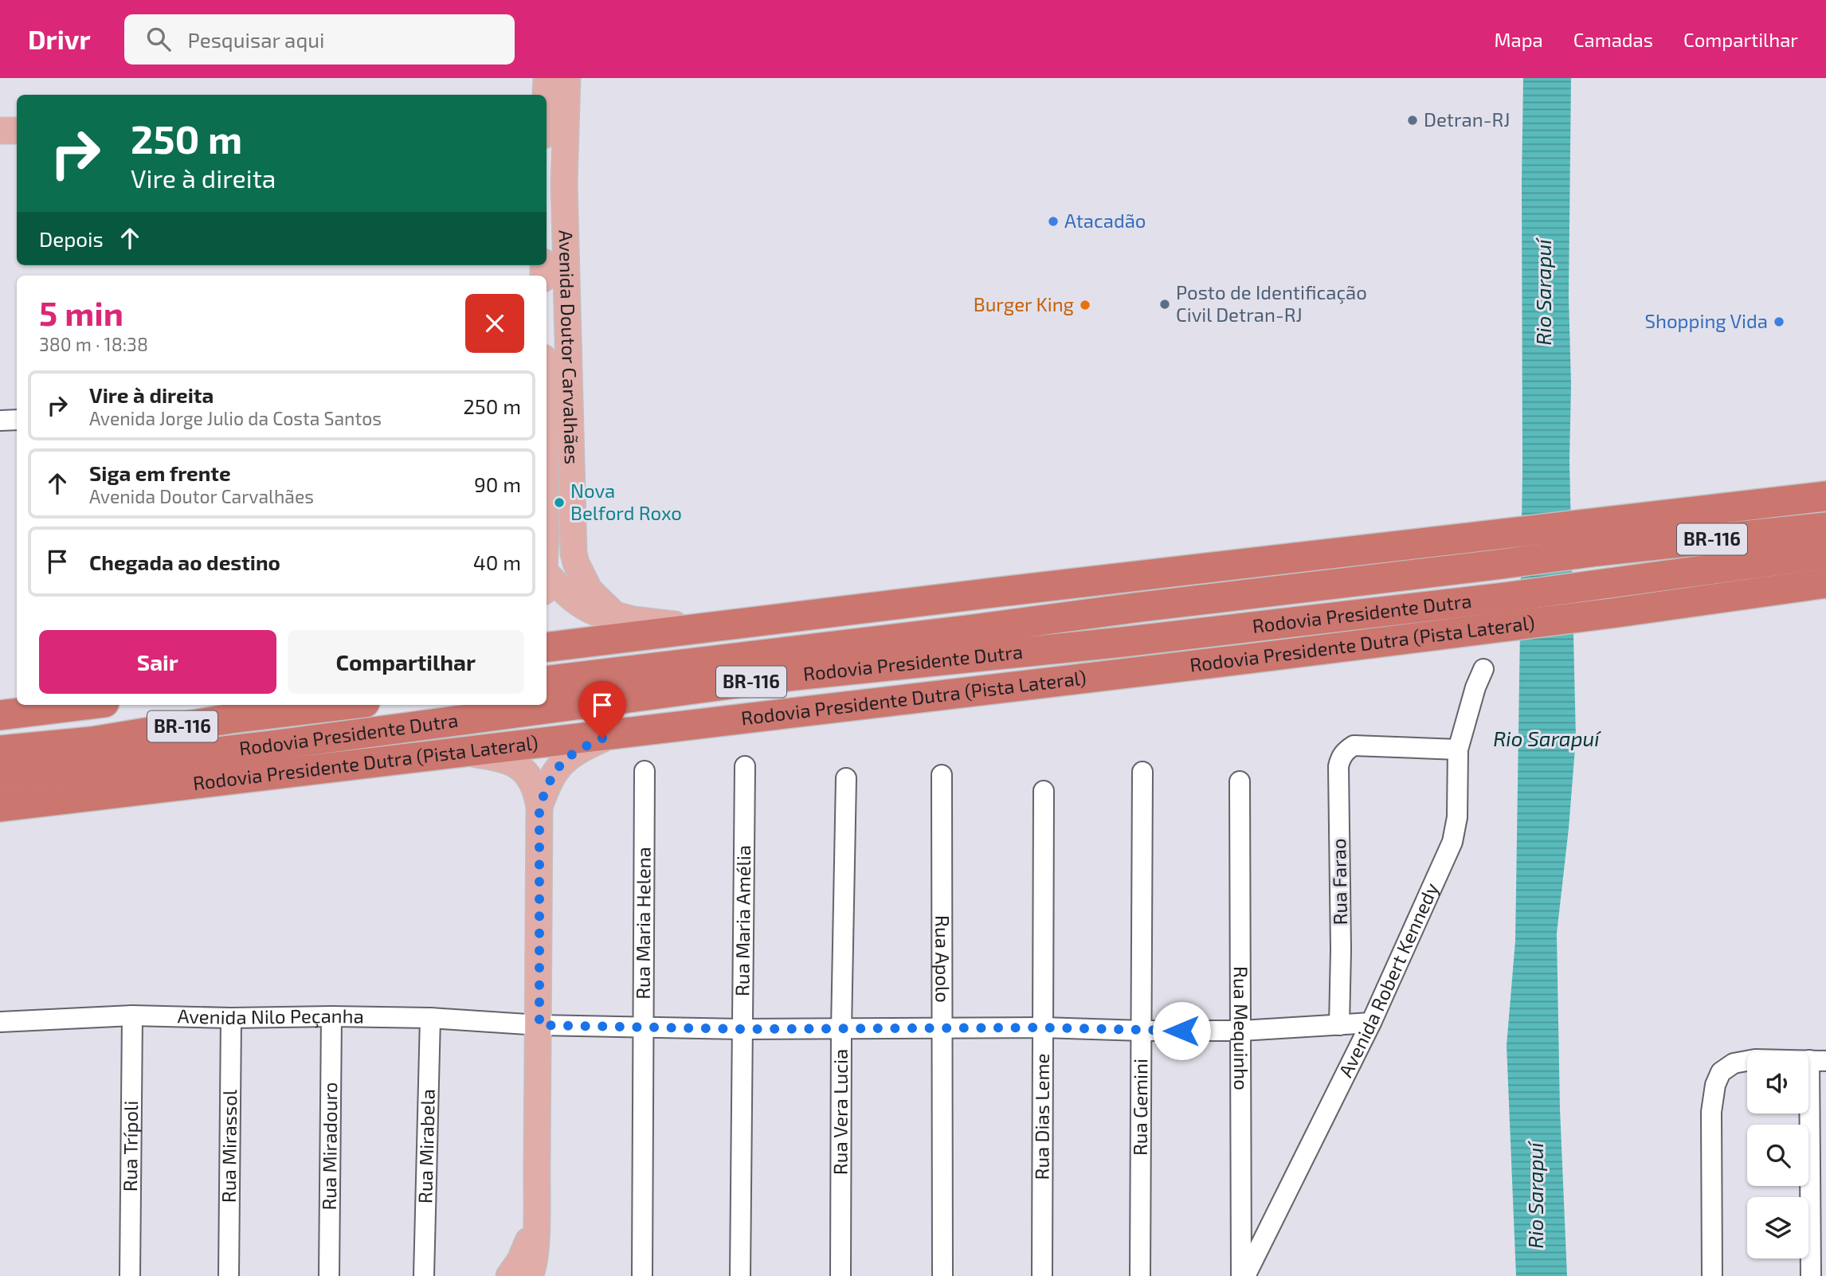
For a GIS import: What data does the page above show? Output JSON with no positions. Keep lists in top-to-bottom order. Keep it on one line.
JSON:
{"streets":{"highway":["BR-116","Rodovia Presidente Dutra","Rodovia Presidente Dutra (Pista Lateral)"],"main road":["Avenida Doutor Carvalhães"],"street":["Rua Farao","Rua Maria Amélia","Rua Maria Helena","Rua Apolo","Avenida Robert Kennedy","Avenida Nilo Peçanha","Rua Mequinho","Rua Gemini","Rua Vera Lucia","Rua Dias Leme","Rua Trípoli","Rua Miradouro","Rua Mirassol","Rua Mirabela"]},"crossings":[["BR-116","Rodovia Presidente Dutra"],["Rua Farao","Avenida Robert Kennedy"],["Rua Farao","Avenida Nilo Peçanha"],["Rua Maria Amélia","Avenida Nilo Peçanha"],["Rua Maria Helena","Avenida Nilo Peçanha"],["Rua Apolo","Avenida Nilo Peçanha"],["Avenida Robert Kennedy","Avenida Nilo Peçanha"],["Avenida Robert Kennedy","Rua Mequinho"],["Avenida Nilo Peçanha","Rua Mequinho"],["Avenida Nilo Peçanha","Rua Gemini"],["Avenida Nilo Peçanha","Rua Vera Lucia"],["Avenida Nilo Peçanha","Rua Dias Leme"],["Avenida Nilo Peçanha","Rua Trípoli"],["Avenida Nilo Peçanha","Rua Miradouro"],["Avenida Nilo Peçanha","Rua Mirassol"],["Avenida Nilo Peçanha","Rua Mirabela"]],"water":["Rio Sarapuí"],"places":["Detran-RJ","Atacadão","Posto de Identificação Civil Detran-RJ","Burger King","Shopping Vida","Nova Belford Roxo"],"page":{"header":"Drivr","search":"Pesquisar aqui","nav":["Mapa","Camadas","Compartilhar"],"turn":["250 m","Vire à direita"],"then":"Depois","heading":["5 min","380 m · 18:38"],"list":[{"name":"Vire à direita","note":"Avenida Jorge Julio da Costa Santos","value":"250 m"},{"name":"Siga em frente","note":"Avenida Doutor Carvalhães","value":"90 m"},{"name":"Chegada ao destino","value":"40 m"}],"buttons":["Sair","Compartilhar"]}}
